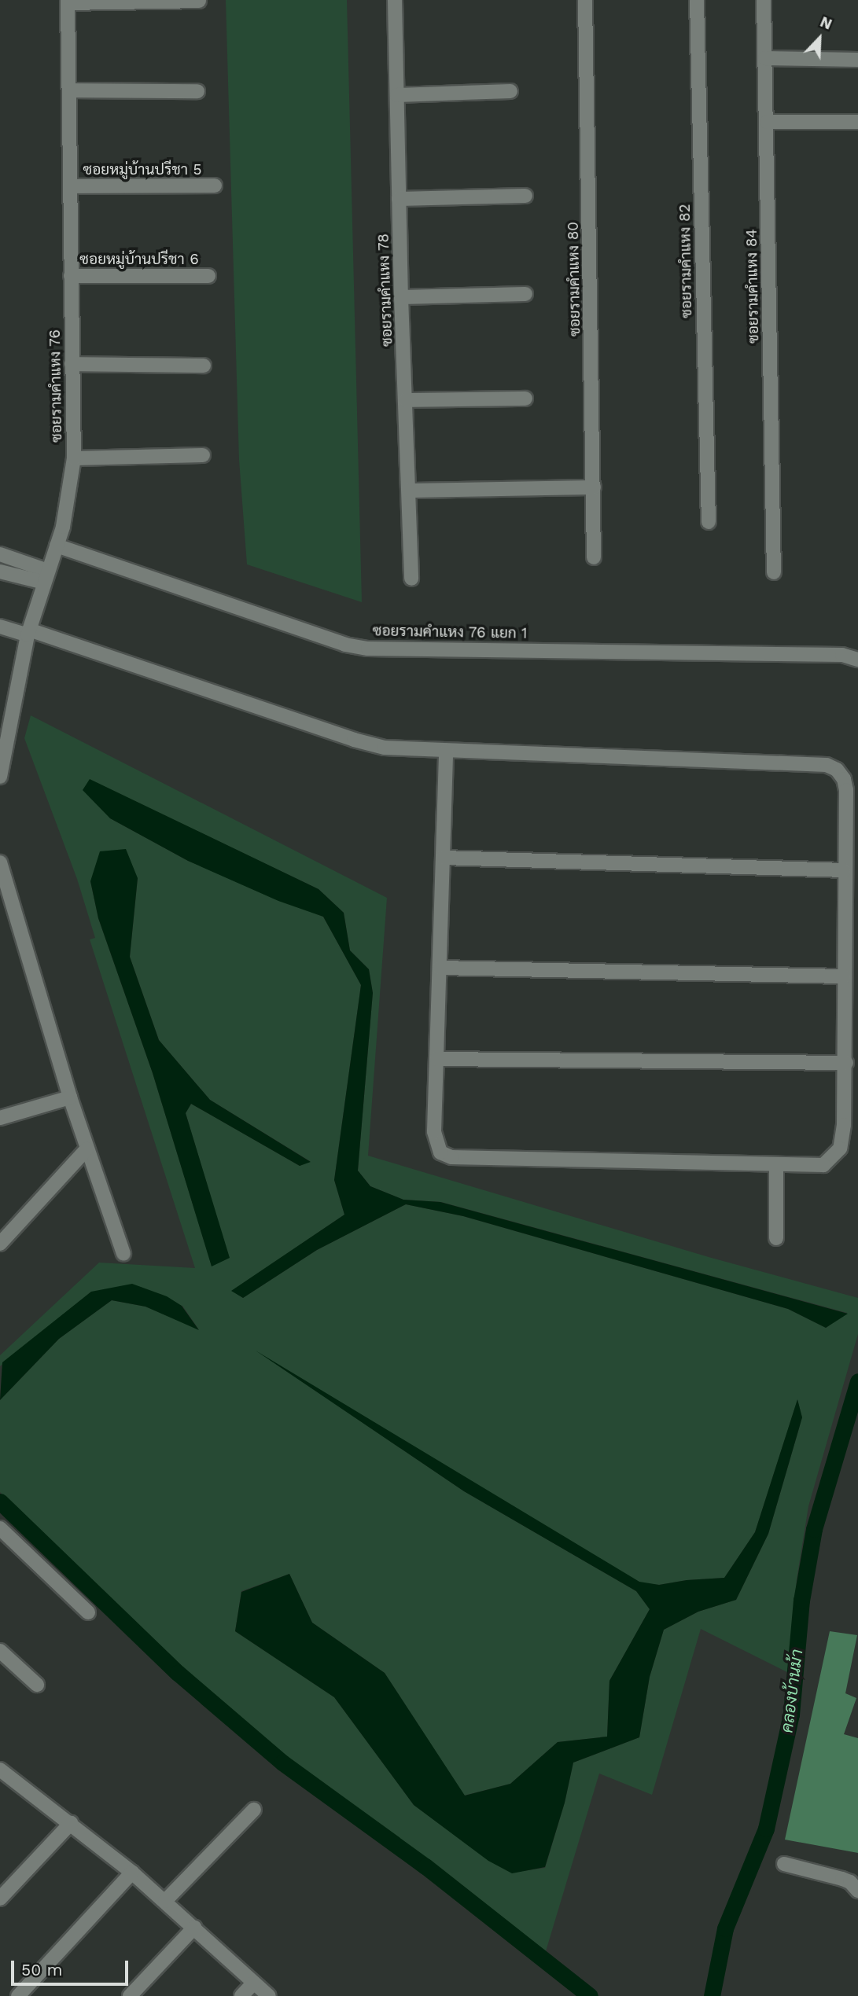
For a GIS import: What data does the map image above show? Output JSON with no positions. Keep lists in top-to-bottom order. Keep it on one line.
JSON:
{"streets":{"street":["ซอยหมู่บ้านปรีชา 5","ซอยหมู่บ้านปรีชา 6","ซอยรามคำแหง 82","ซอยรามคำแหง 80","ซอยรามคำแหง 84","ซอยรามคำแหง 78","ซอยรามคำแหง 76","ซอยรามคำแหง 76 แยก 1"]},"crossings":[["ซอยหมู่บ้านปรีชา 5","ซอยรามคำแหง 76"],["ซอยหมู่บ้านปรีชา 6","ซอยรามคำแหง 76"],["ซอยรามคำแหง 76","ซอยรามคำแหง 76 แยก 1"]],"water":["คลองบ้านม้า"],"scale_bar":"50 m","north":"top right"}
